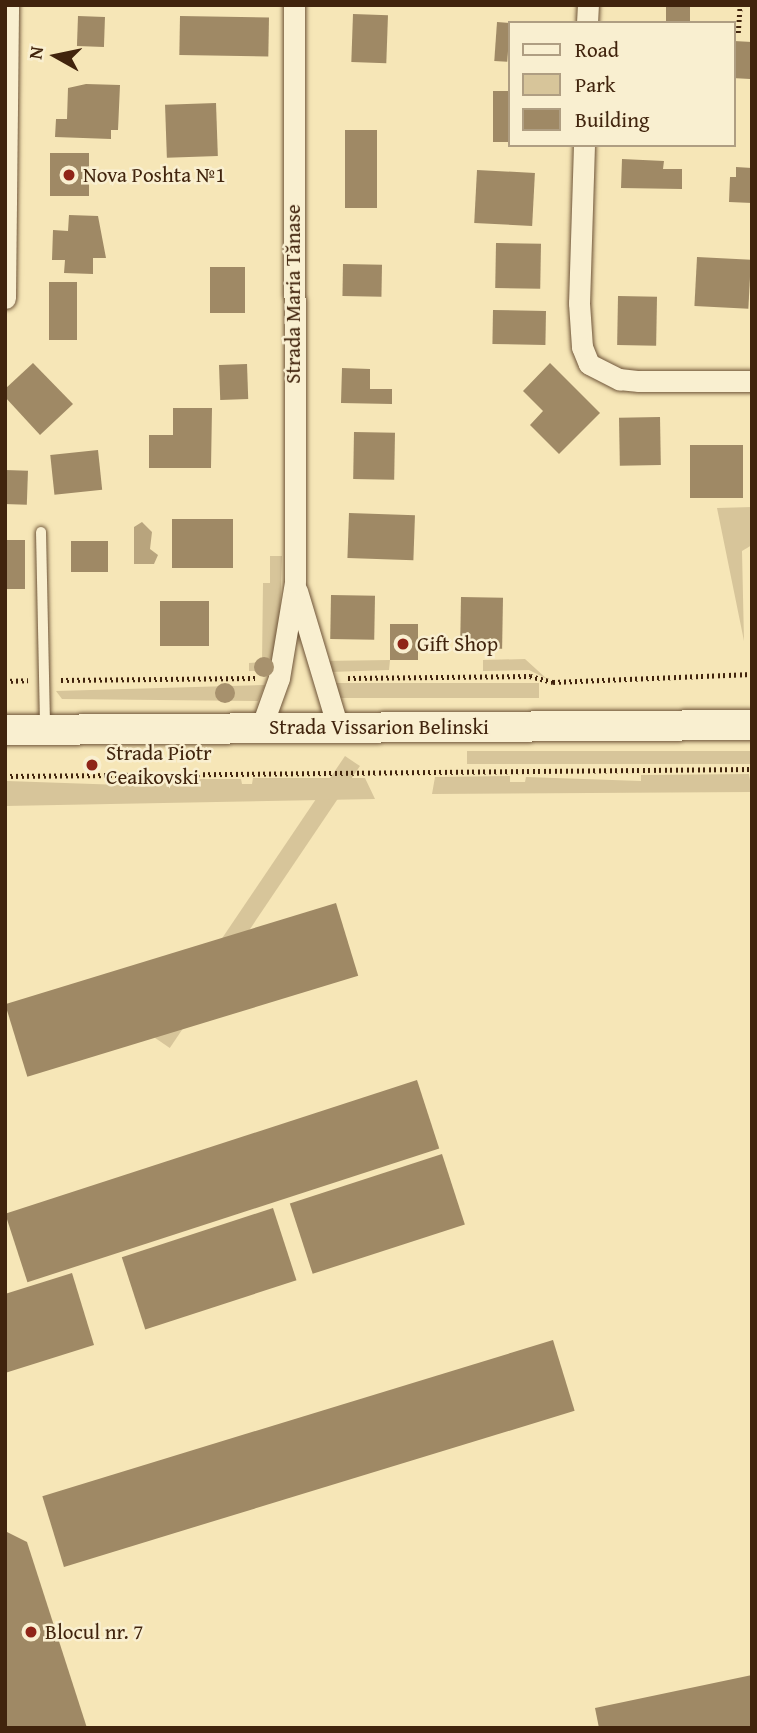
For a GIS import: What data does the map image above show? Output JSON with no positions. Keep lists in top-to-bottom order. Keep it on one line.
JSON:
{"streets":{"main road":["Strada Vissarion Belinski"],"street":["Strada Maria Tănase"]},"crossings":[["Strada Maria Tănase","Strada Vissarion Belinski"]],"places":["Nova Poshta №1","Gift Shop","Strada Piotr Ceaikovski","Blocul nr. 7"],"legend":["Road","Park","Building"],"north":"left"}
